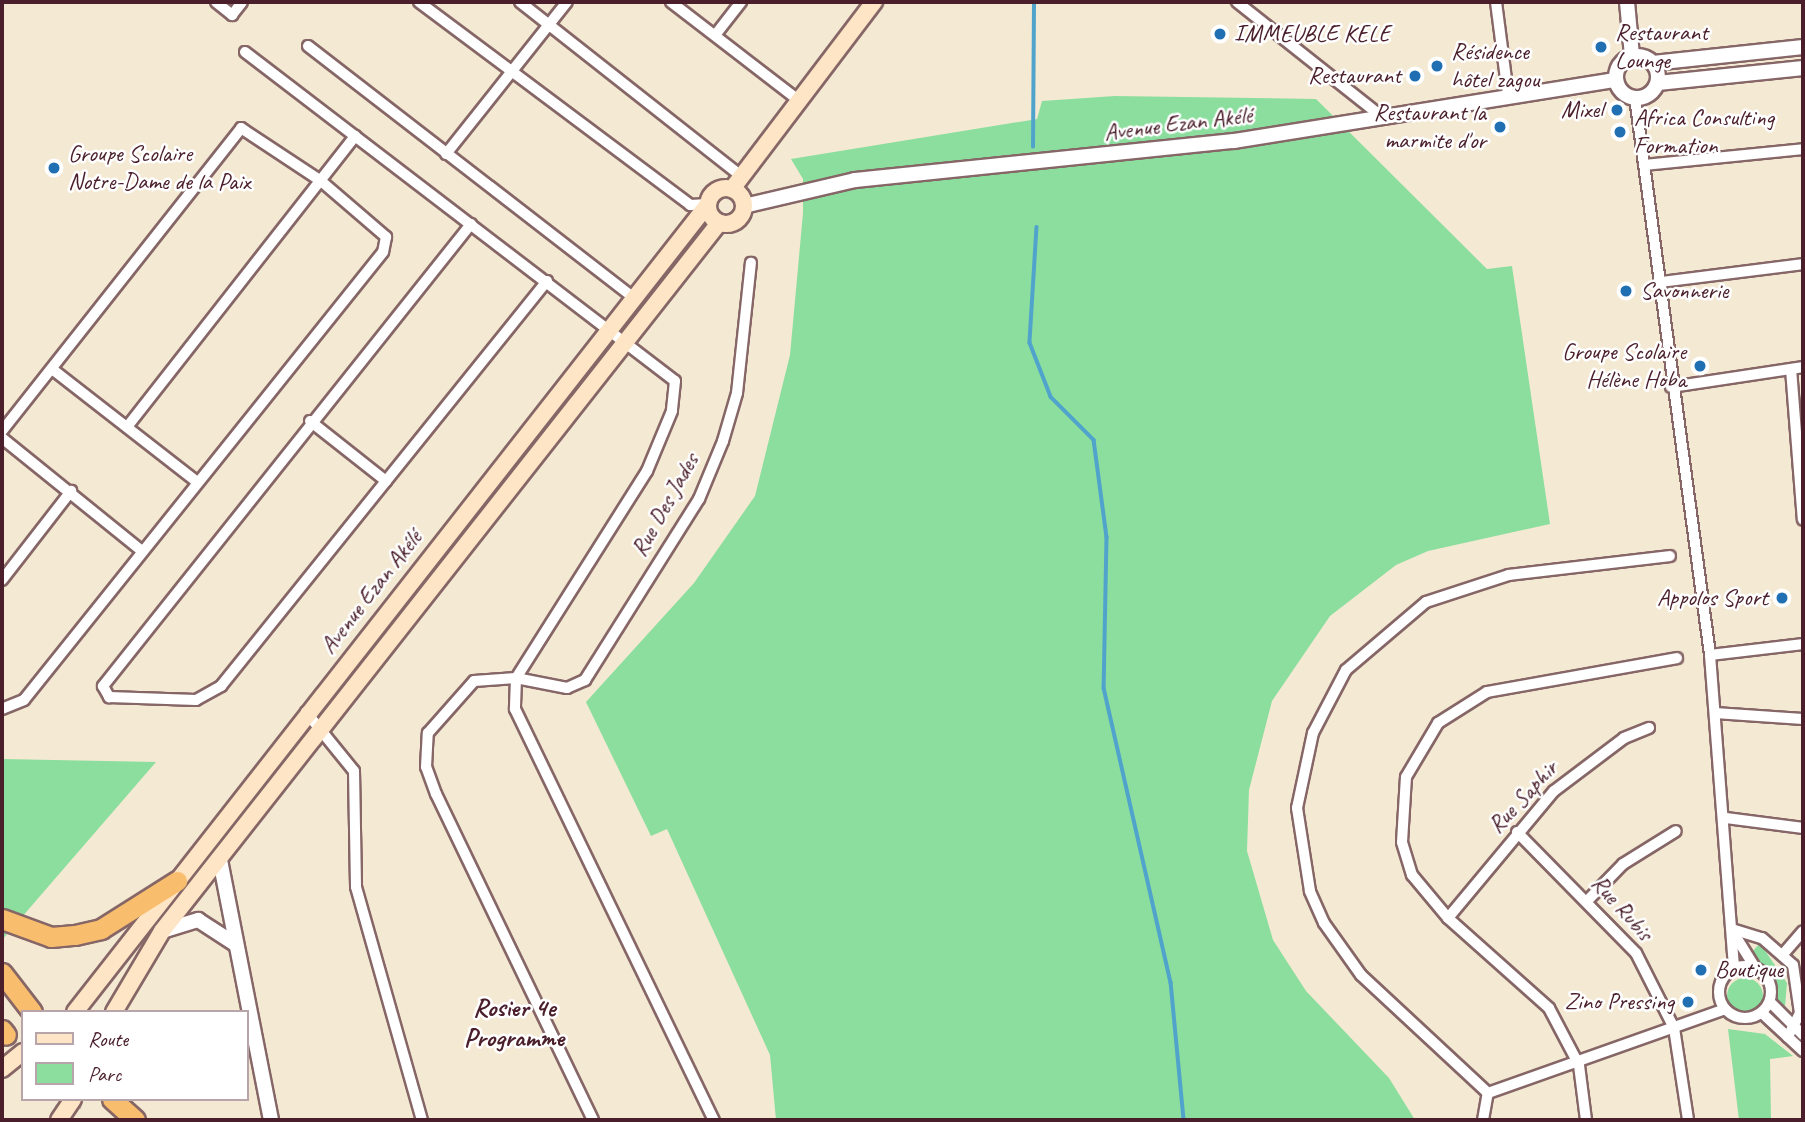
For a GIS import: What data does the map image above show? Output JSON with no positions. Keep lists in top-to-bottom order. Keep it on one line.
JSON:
{"streets":{"main road":["Avenue Ezan Akélé"],"street":["Rue Des Jades","Rue Saphir","Rue Rubis"]},"crossings":[["Rue Saphir","Rue Rubis"]],"districts":["Rosier 4e Programme"],"places":["IMMEUBLE KELE","Restaurant Lounge","Résidence hôtel zagou","Restaurant","Mixel","Restaurant la marmite d'or","Africa Consulting Formation","Groupe Scolaire Notre-Dame de la Paix","Savonnerie","Groupe Scolaire Hélène Hoba","Appolos Sport","Boutique","Zino Pressing"],"legend":["Route","Parc"]}
